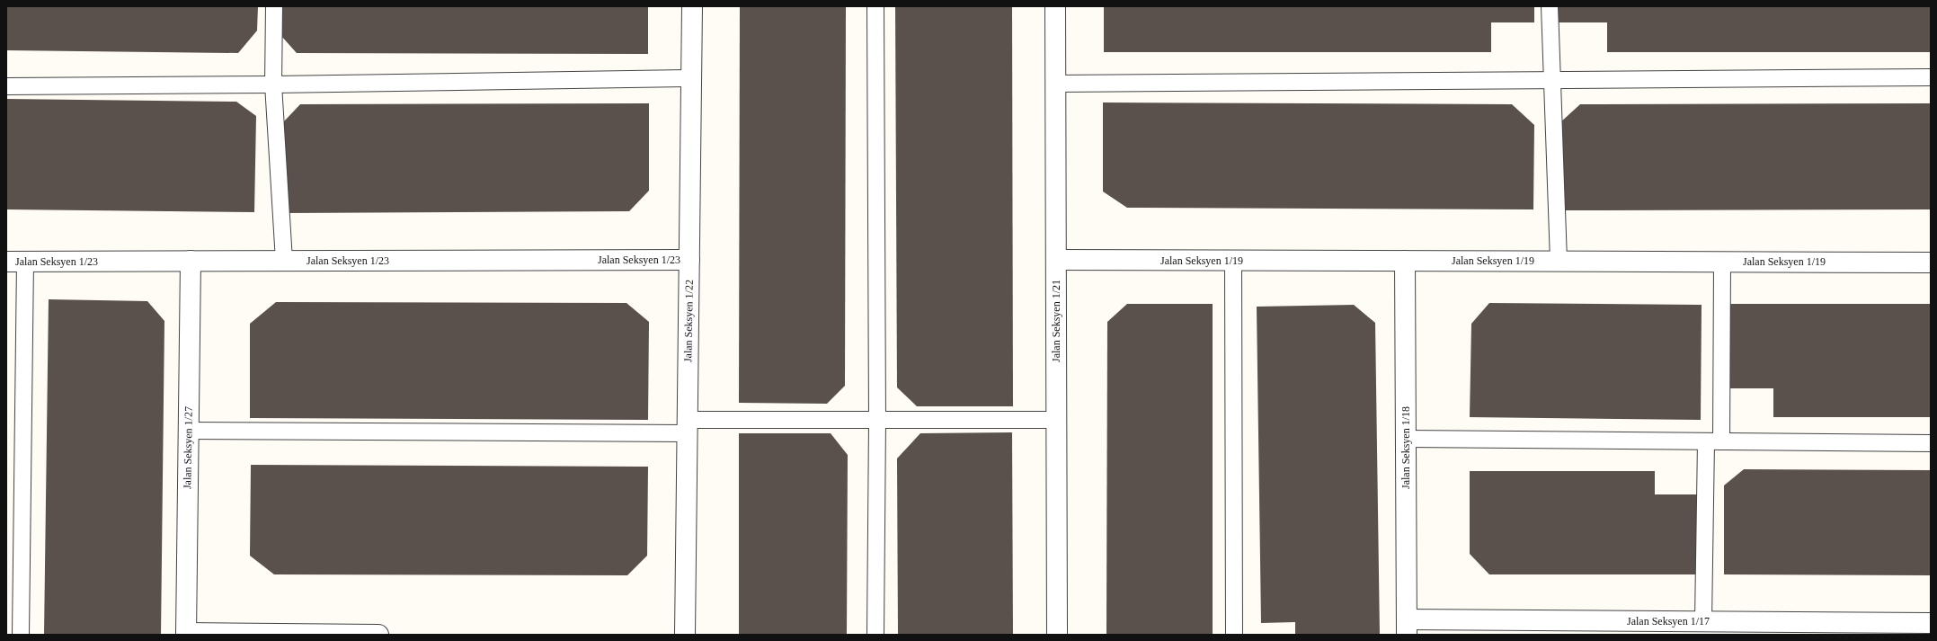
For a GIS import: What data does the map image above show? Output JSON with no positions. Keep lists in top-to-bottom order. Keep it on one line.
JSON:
{"streets":{"street":["Jalan Seksyen 1/23","Jalan Seksyen 1/19","Jalan Seksyen 1/22","Jalan Seksyen 1/21","Jalan Seksyen 1/27","Jalan Seksyen 1/18","Jalan Seksyen 1/17"]},"crossings":[["Jalan Seksyen 1/23","Jalan Seksyen 1/22"],["Jalan Seksyen 1/23","Jalan Seksyen 1/27"],["Jalan Seksyen 1/19","Jalan Seksyen 1/21"],["Jalan Seksyen 1/19","Jalan Seksyen 1/18"],["Jalan Seksyen 1/18","Jalan Seksyen 1/17"]]}
